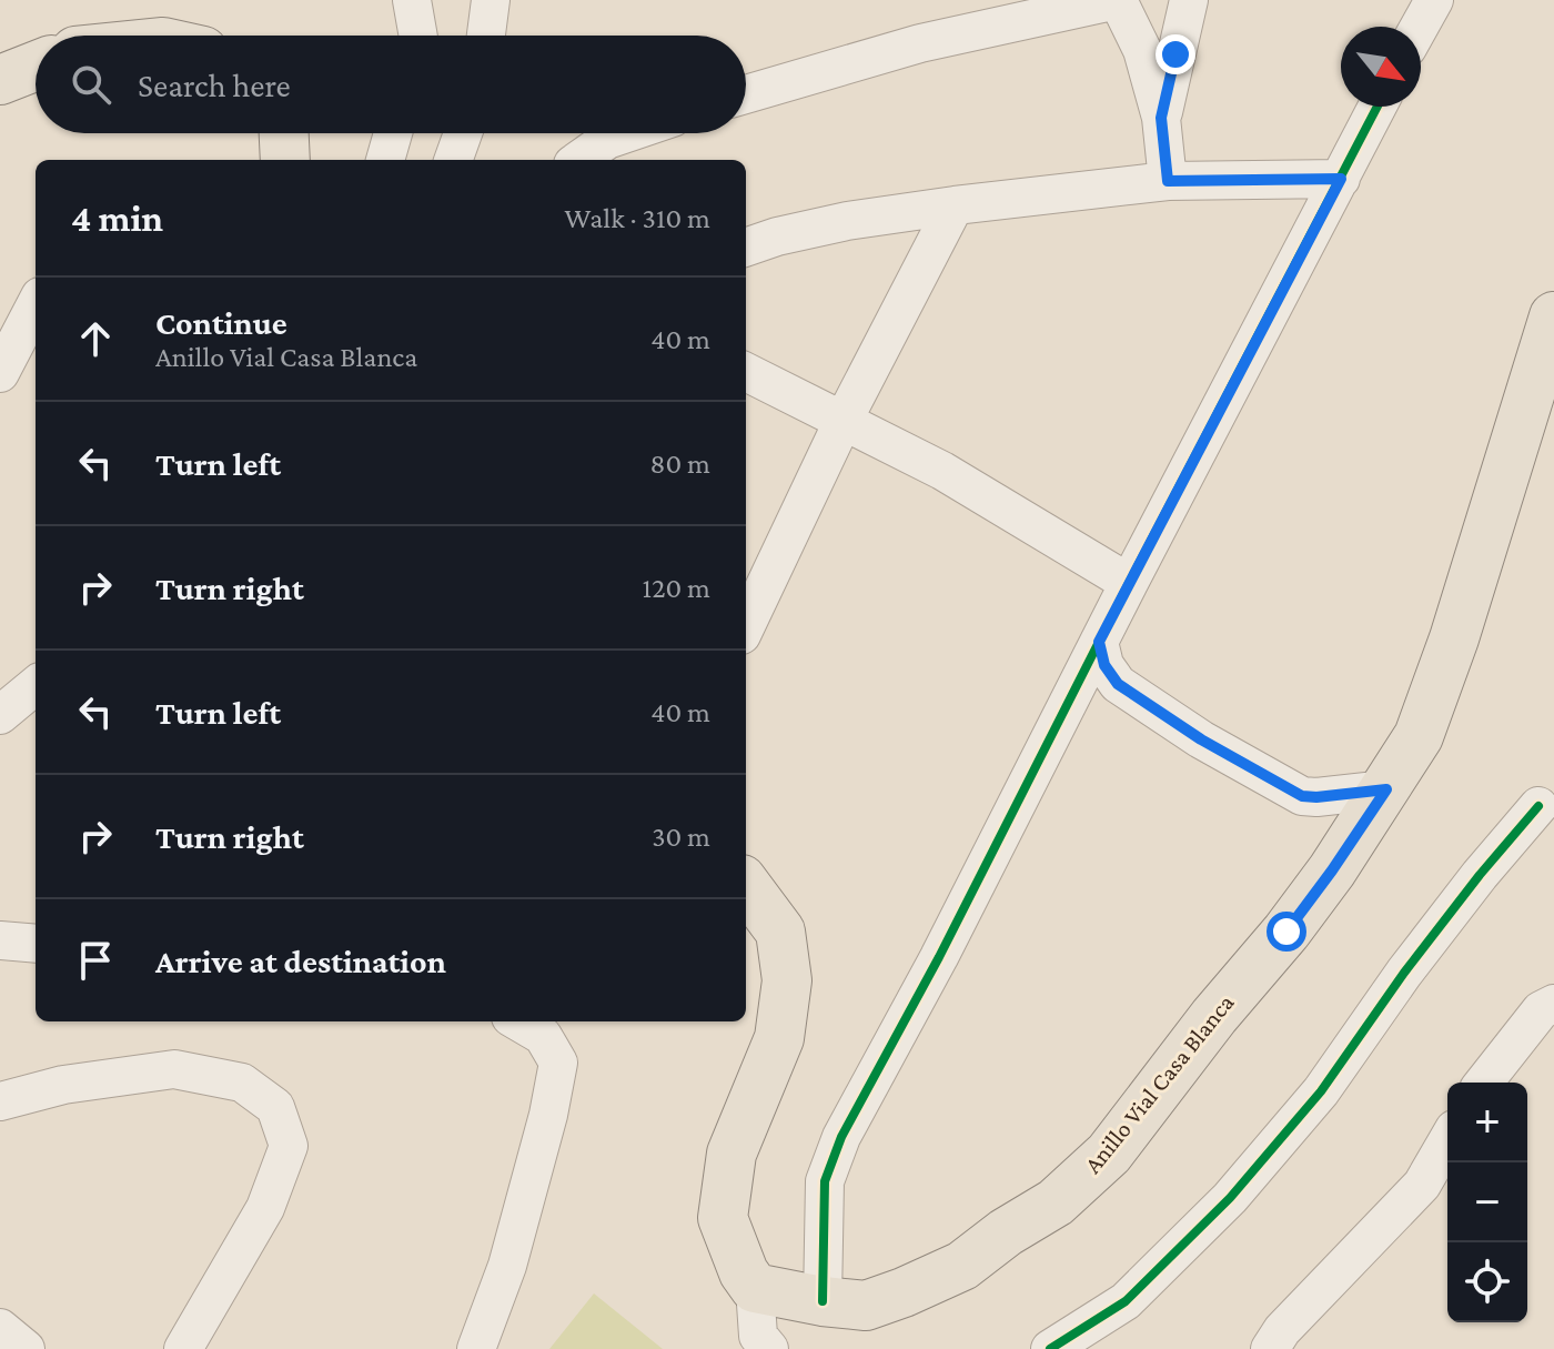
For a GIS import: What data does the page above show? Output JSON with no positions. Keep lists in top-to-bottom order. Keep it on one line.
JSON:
{"streets":{"main road":["Anillo Vial Casa Blanca"]},"north":"bottom right","page":{"search":"Search here","heading":["4 min","Walk · 310 m"],"list":[["Continue","Anillo Vial Casa Blanca","40 m"],["Turn left","80 m"],["Turn right","120 m"],["Turn left","40 m"],["Turn right","30 m"],"Arrive at destination"],"map_buttons":["+","−"]}}
